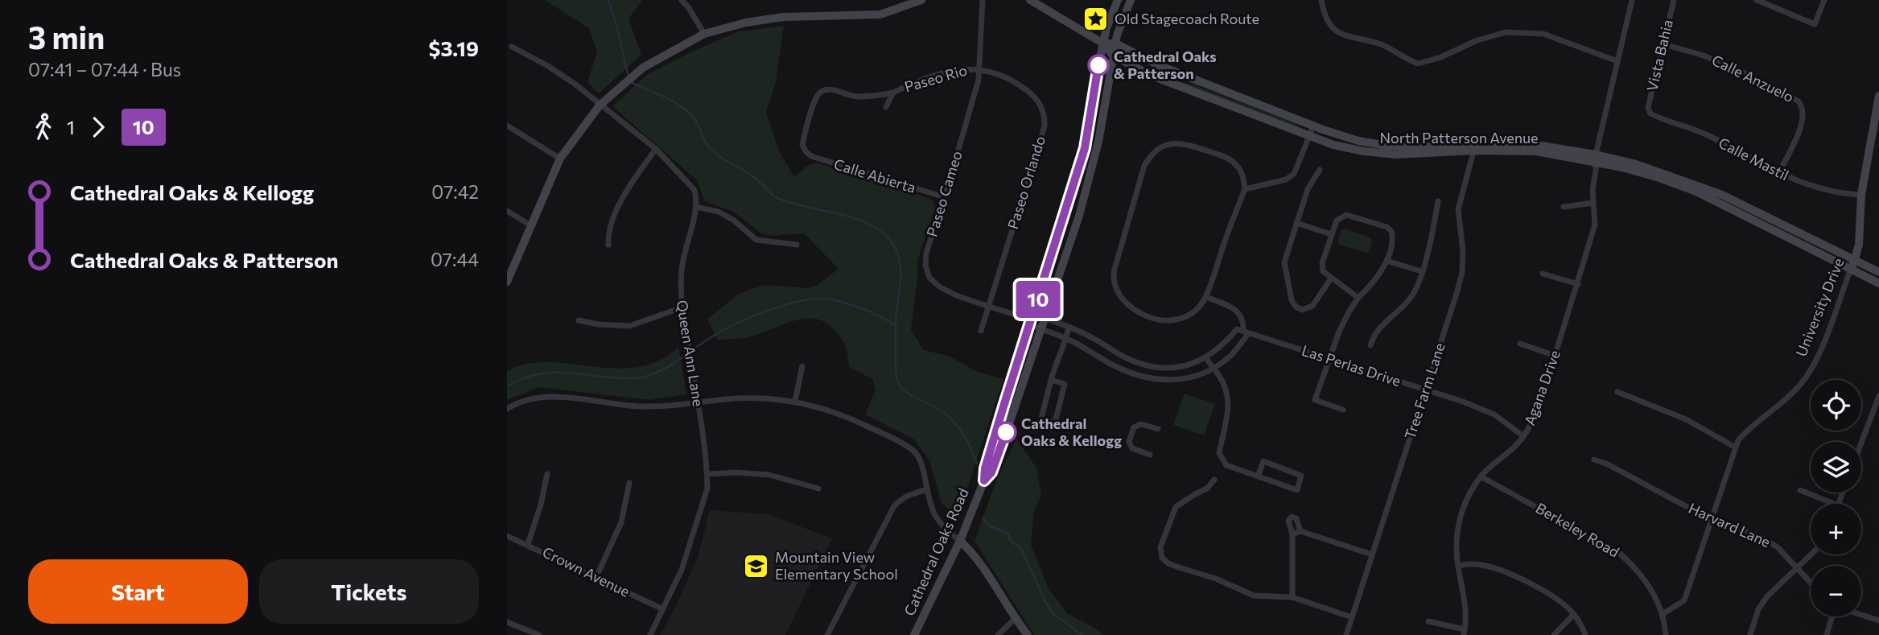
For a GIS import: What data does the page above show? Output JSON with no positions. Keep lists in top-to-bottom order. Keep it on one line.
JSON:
{"streets":{"main road":["North Patterson Avenue","University Drive","Cathedral Oaks Road"],"street":["Vista Bahia","Paseo Rio","Calle Anzuelo","Calle Mastil","Calle Abierta","Paseo Orlando","Paseo Cameo","Queen Ann Lane","Las Perlas Drive","Agana Drive","Tree Farm Lane","Harvard Lane","Berkeley Road","Crown Avenue"]},"crossings":[["Vista Bahia","Calle Anzuelo"],["Vista Bahia","Calle Mastil"],["Paseo Rio","Calle Abierta"],["Paseo Rio","Paseo Orlando"],["Paseo Rio","Paseo Cameo"],["Calle Anzuelo","Calle Mastil"],["North Patterson Avenue","University Drive"],["North Patterson Avenue","Agana Drive"],["North Patterson Avenue","Tree Farm Lane"],["North Patterson Avenue","Cathedral Oaks Road"],["Calle Mastil","University Drive"],["Calle Abierta","Paseo Cameo"],["Paseo Orlando","Paseo Cameo"],["Paseo Cameo","Cathedral Oaks Road"],["University Drive","Harvard Lane"],["University Drive","Berkeley Road"],["Queen Ann Lane","Crown Avenue"],["Las Perlas Drive","Agana Drive"],["Las Perlas Drive","Tree Farm Lane"],["Agana Drive","Berkeley Road"]],"places":{"place":["Old Stagecoach Route"],"other":["Cathedral Oaks & Patterson","Cathedral Oaks & Kellogg"],"school or university":["Mountain View Elementary School"]},"lines":["bus line 10"],"page":{"heading":["3 min","07:41 – 07:44 · Bus","$3.19"],"on_map":"10","legs":["1","10"],"list":[{"name":"Cathedral Oaks & Kellogg","value":"07:42"},{"name":"Cathedral Oaks & Patterson","value":"07:44"}],"map_buttons":["+","−"],"buttons":["Start","Tickets"]}}
